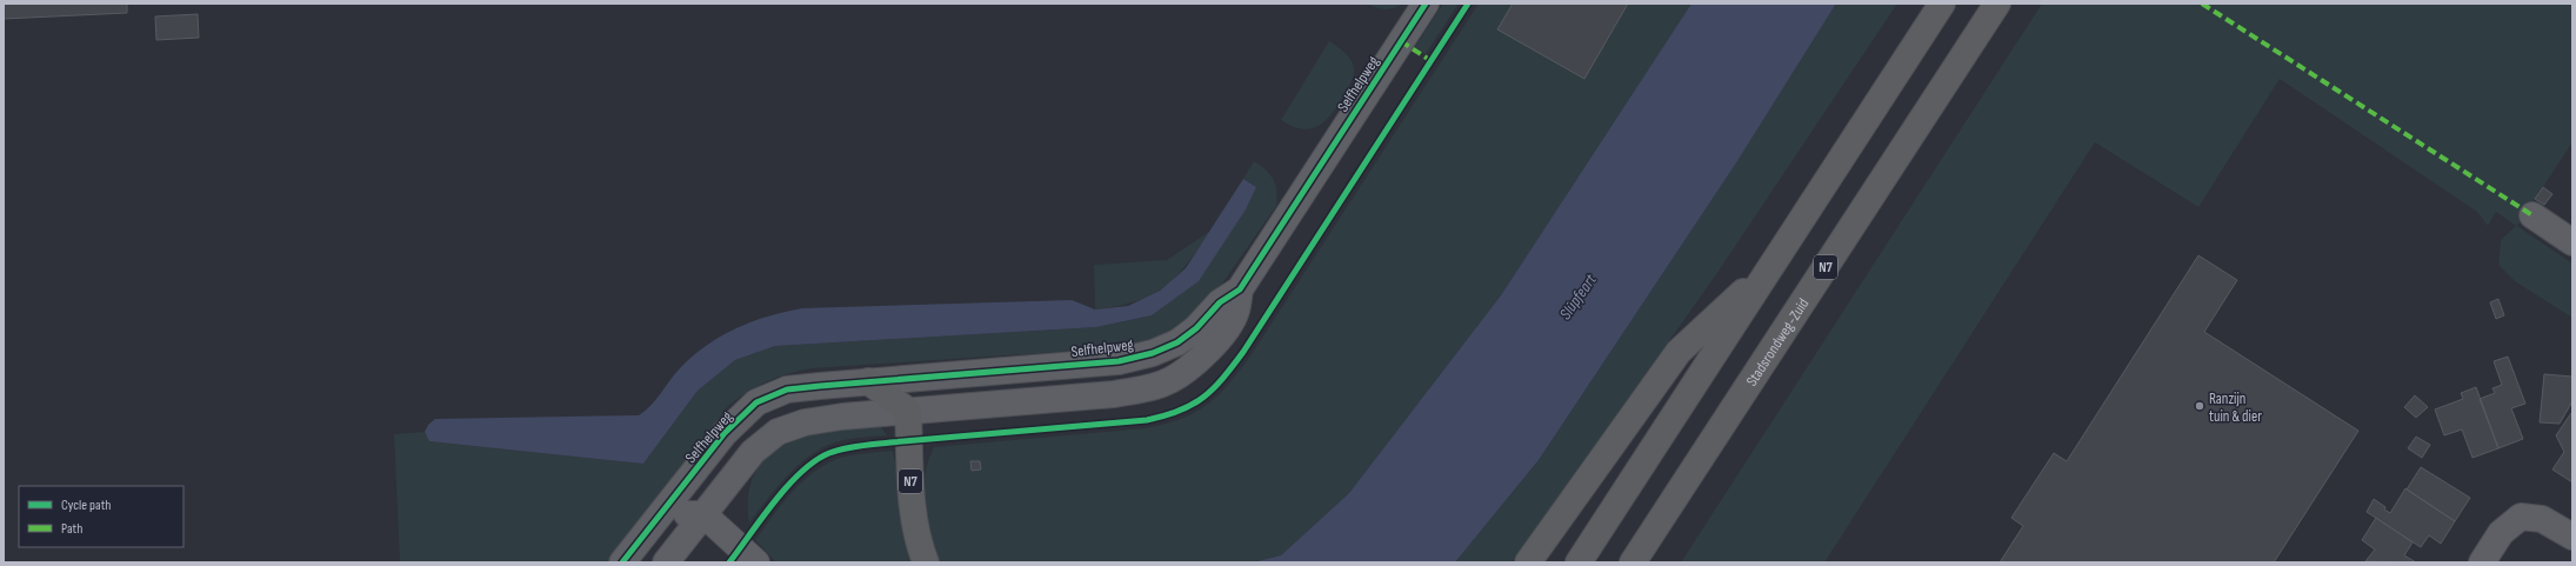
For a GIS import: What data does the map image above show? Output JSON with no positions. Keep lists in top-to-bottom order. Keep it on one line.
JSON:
{"streets":{"highway":["N7","Stadsrondweg-Zuid"],"street":["Selfhelpweg"]},"crossings":[["Selfhelpweg","N7"],["N7","Stadsrondweg-Zuid"]],"water":["Slûpfeart"],"places":["Ranzijn tuin & dier"],"legend":["Cycle path","Path"]}
